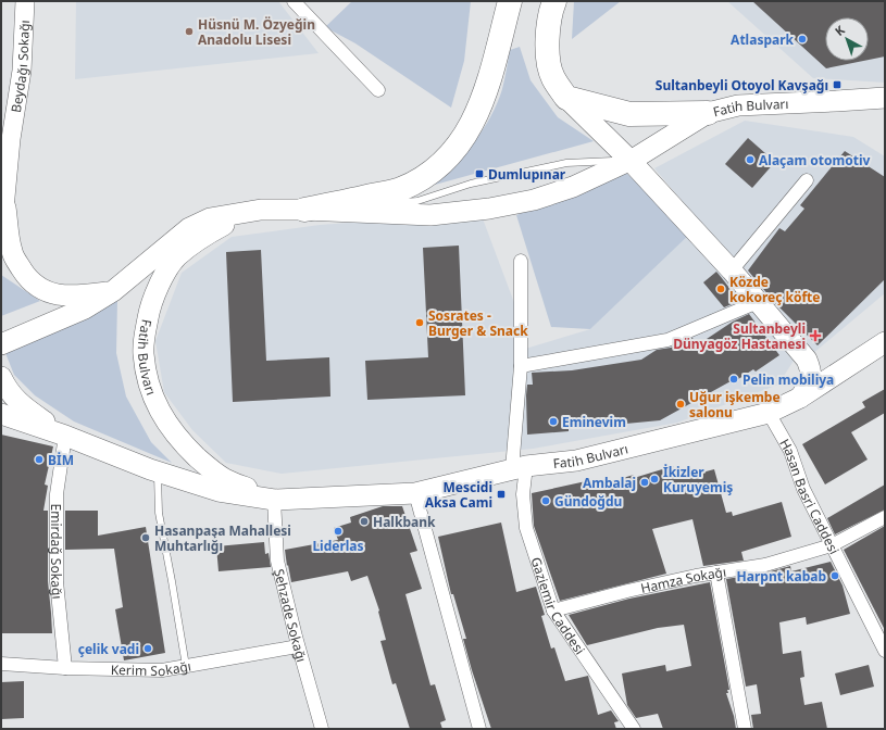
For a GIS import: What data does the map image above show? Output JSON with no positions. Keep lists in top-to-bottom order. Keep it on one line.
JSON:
{"streets":{"main road":["Beydağı Sokağı","Fatih Bulvarı"],"street":["Hasan Basri Caddesi","Emirdağ Sokağı","Hamza Sokağı","Gaziemir Caddesi","Şehzade Sokağı","Kerim Sokağı"]},"crossings":[["Fatih Bulvarı","Hasan Basri Caddesi"],["Fatih Bulvarı","Emirdağ Sokağı"],["Fatih Bulvarı","Gaziemir Caddesi"],["Fatih Bulvarı","Şehzade Sokağı"],["Hasan Basri Caddesi","Hamza Sokağı"],["Emirdağ Sokağı","Kerim Sokağı"],["Hamza Sokağı","Gaziemir Caddesi"],["Şehzade Sokağı","Kerim Sokağı"]],"places":{"other":["Hüsnü M. Özyeğin Anadolu Lisesi","Atlaspark","Alaçam otomotiv","Közde kokoreç köfte","Sosrates - Burger & Snack","Pelin mobiliya","Uğur işkembe salonu","Eminevim","BİM","İkizler Kuruyemiş","Ambalaj","Gündoğdu","Halkbank","Liderlas","Hasanpaşa Mahallesi Muhtarlığı","Harpnt kabab","çelik vadi"],"transit":["Sultanbeyli Otoyol Kavşağı","Dumlupınar","Mescidi Aksa Cami"],"health":["Sultanbeyli Dünyagöz Hastanesi"]},"north":"top left"}
